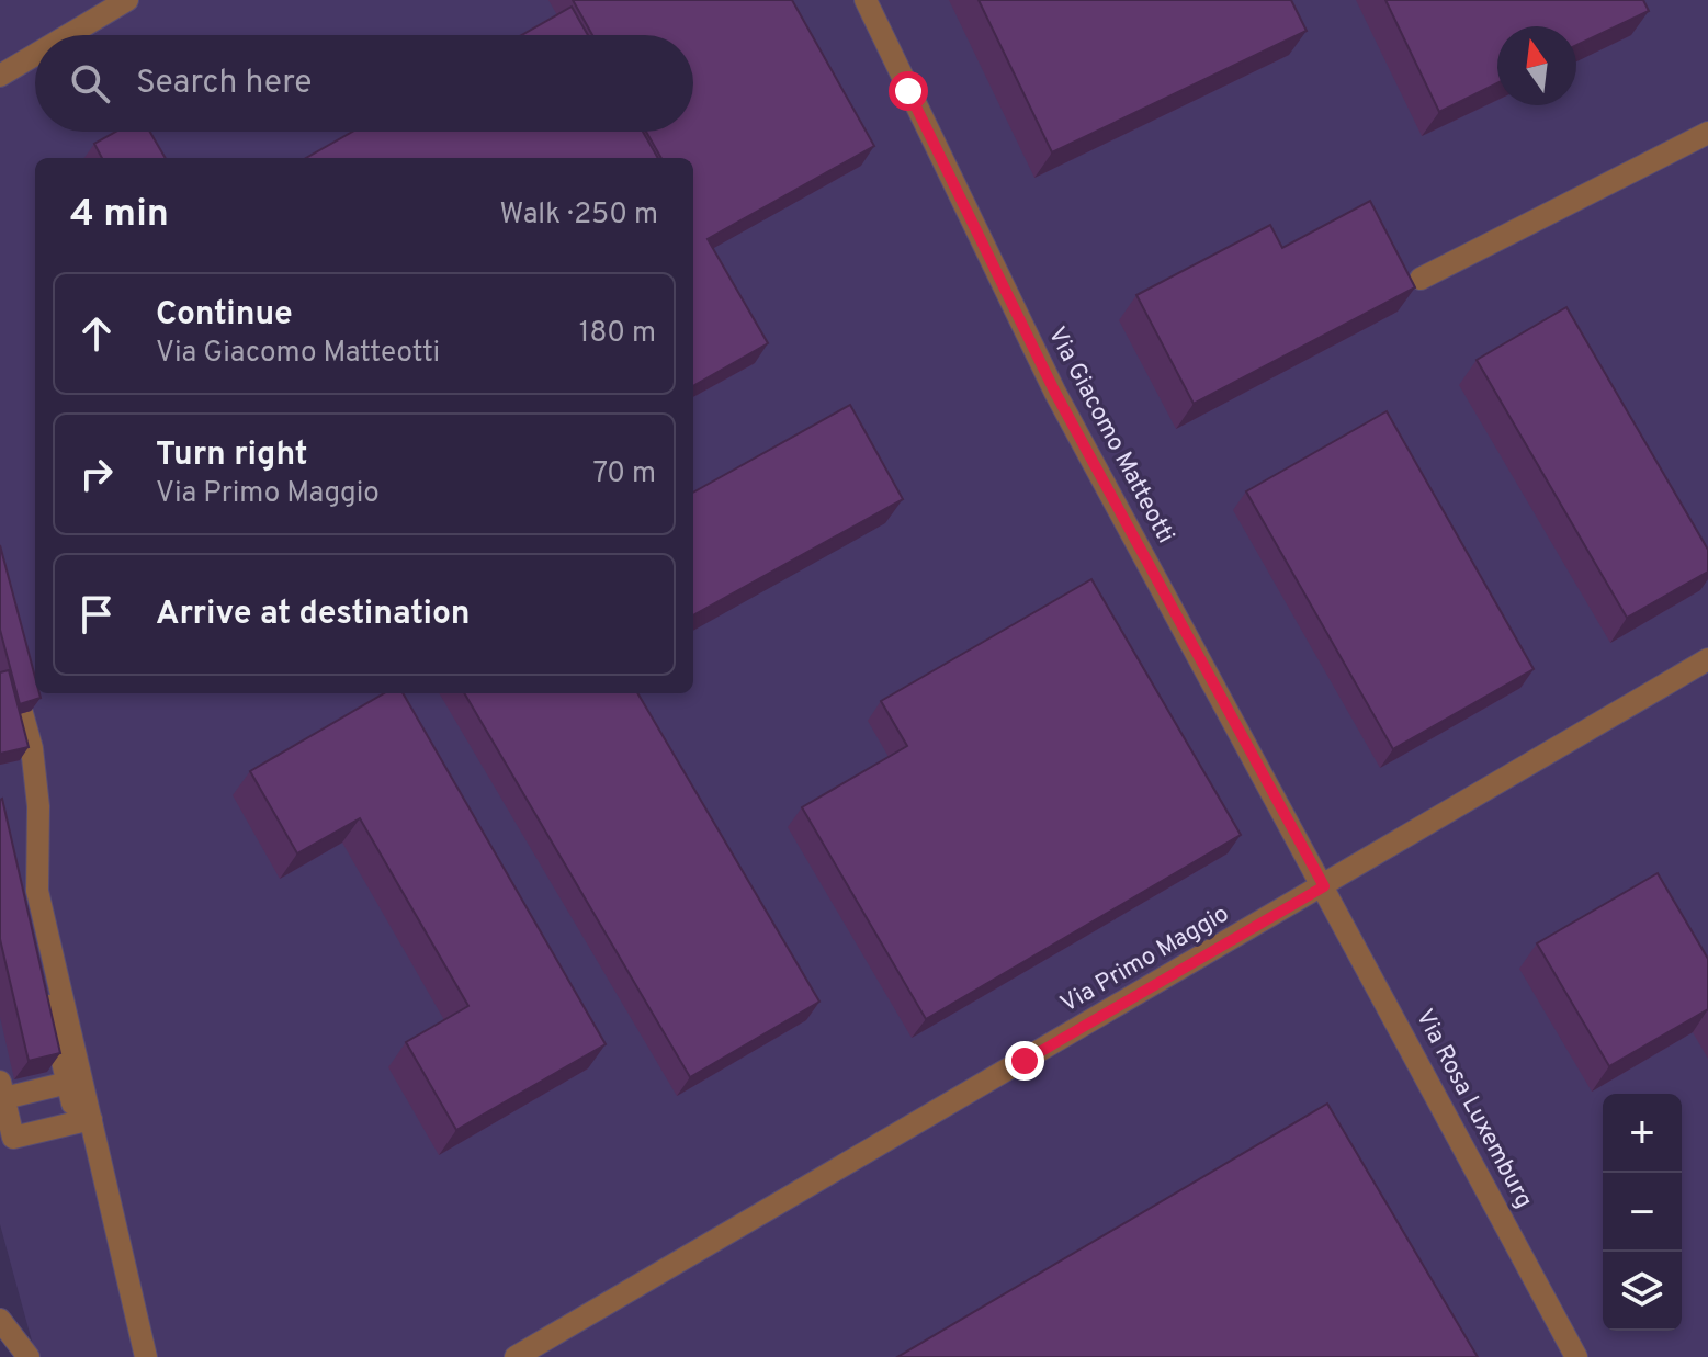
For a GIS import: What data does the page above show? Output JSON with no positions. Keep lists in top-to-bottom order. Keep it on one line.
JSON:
{"streets":{"street":["Via Giacomo Matteotti","Via Primo Maggio","Via Rosa Luxemburg"]},"crossings":[["Via Giacomo Matteotti","Via Primo Maggio"],["Via Giacomo Matteotti","Via Rosa Luxemburg"],["Via Primo Maggio","Via Rosa Luxemburg"]],"north":"top","page":{"search":"Search here","heading":["4 min","Walk · 250 m"],"list":[["Continue","Via Giacomo Matteotti","180 m"],["Turn right","Via Primo Maggio","70 m"],"Arrive at destination"],"map_buttons":["+","−"]}}
